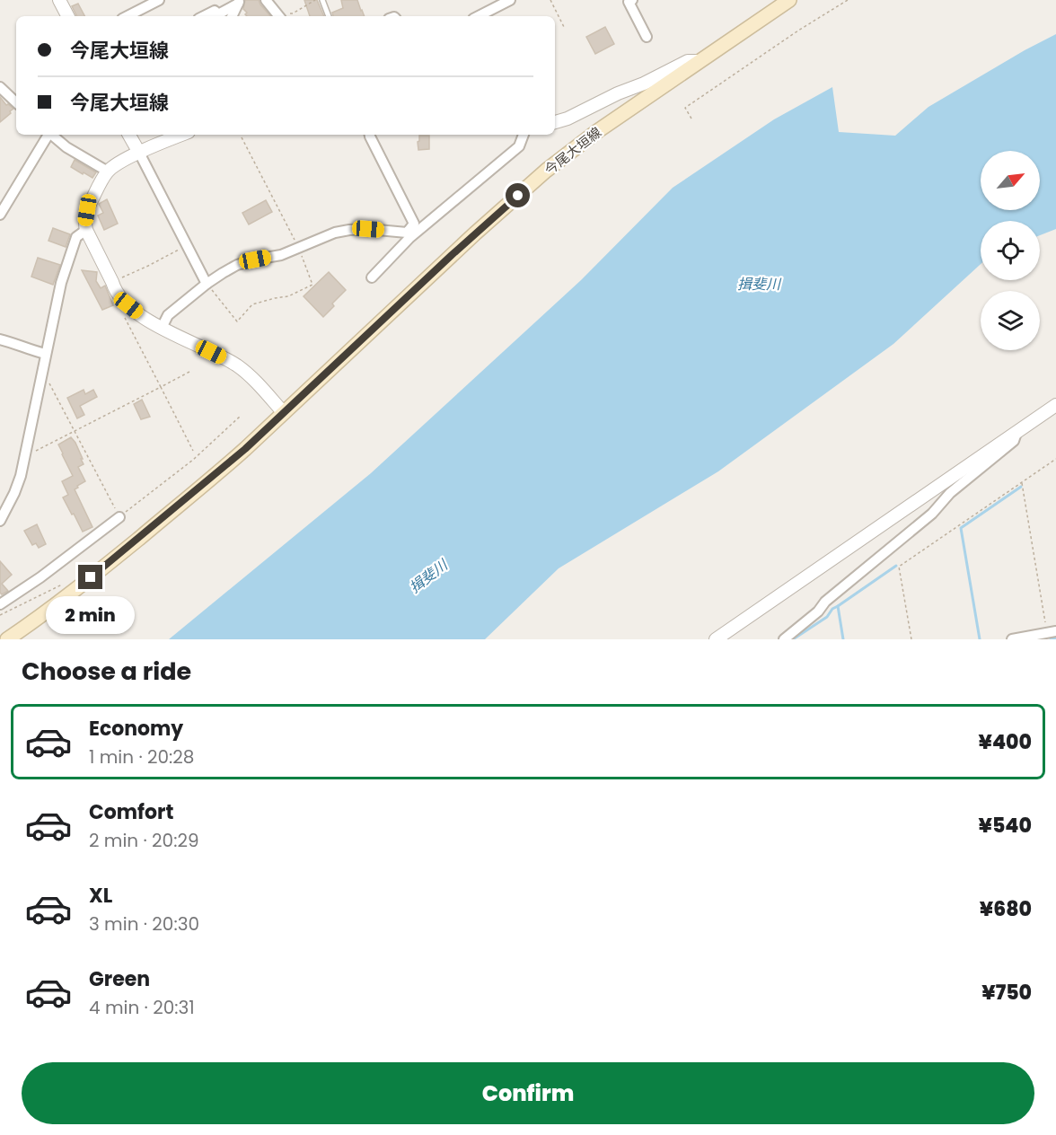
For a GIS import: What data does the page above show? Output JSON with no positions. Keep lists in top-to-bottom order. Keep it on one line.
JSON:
{"streets":{"main road":["今尾大垣線"]},"water":["揖斐川"],"north":"top right","page":{"banner":["今尾大垣線","今尾大垣線"],"bubble":"2 min","heading":"Choose a ride","list":[{"name":"Economy","note":"1 min · 20:28","value":"¥400"},{"name":"Comfort","note":"2 min · 20:29","value":"¥540"},{"name":"XL","note":"3 min · 20:30","value":"¥680"},{"name":"Green","note":"4 min · 20:31","value":"¥750"}],"buttons":"Confirm"}}
